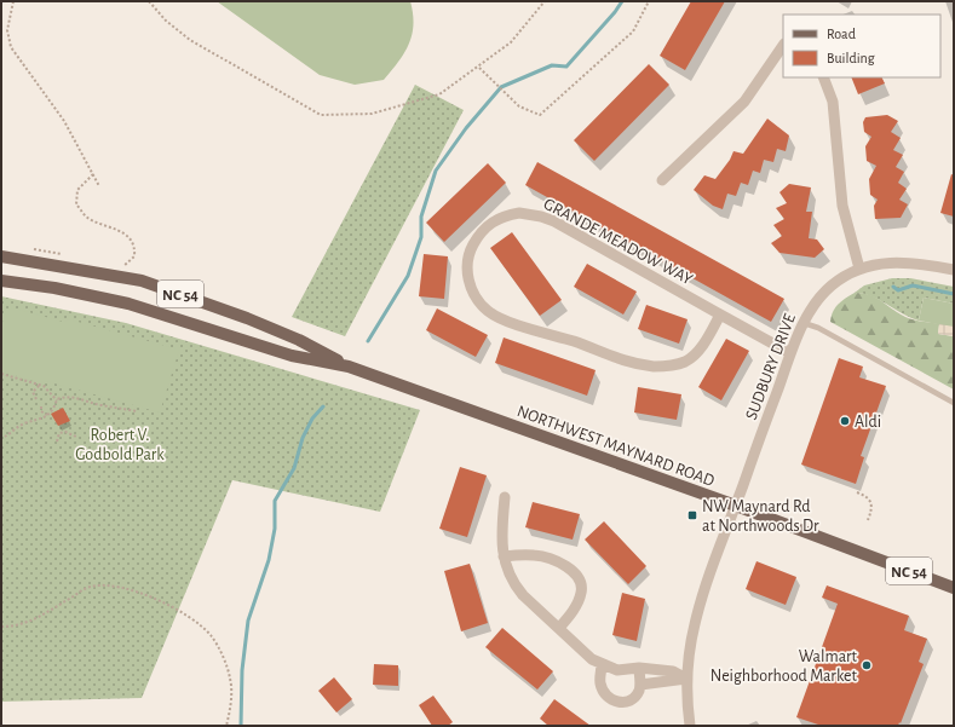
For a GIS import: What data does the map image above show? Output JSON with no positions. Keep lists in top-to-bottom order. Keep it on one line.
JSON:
{"streets":{"main road":["NC 54","NORTHWEST MAYNARD ROAD"],"street":["GRANDE MEADOW WAY","SUDBURY DRIVE"]},"crossings":[["GRANDE MEADOW WAY","SUDBURY DRIVE"],["SUDBURY DRIVE","NORTHWEST MAYNARD ROAD"]],"parks":["Robert V. Godbold Park"],"places":{"other":["Aldi","Walmart Neighborhood Market"],"transit":["NW Maynard Rd at Northwoods Dr"]},"legend":["Road","Building"]}
